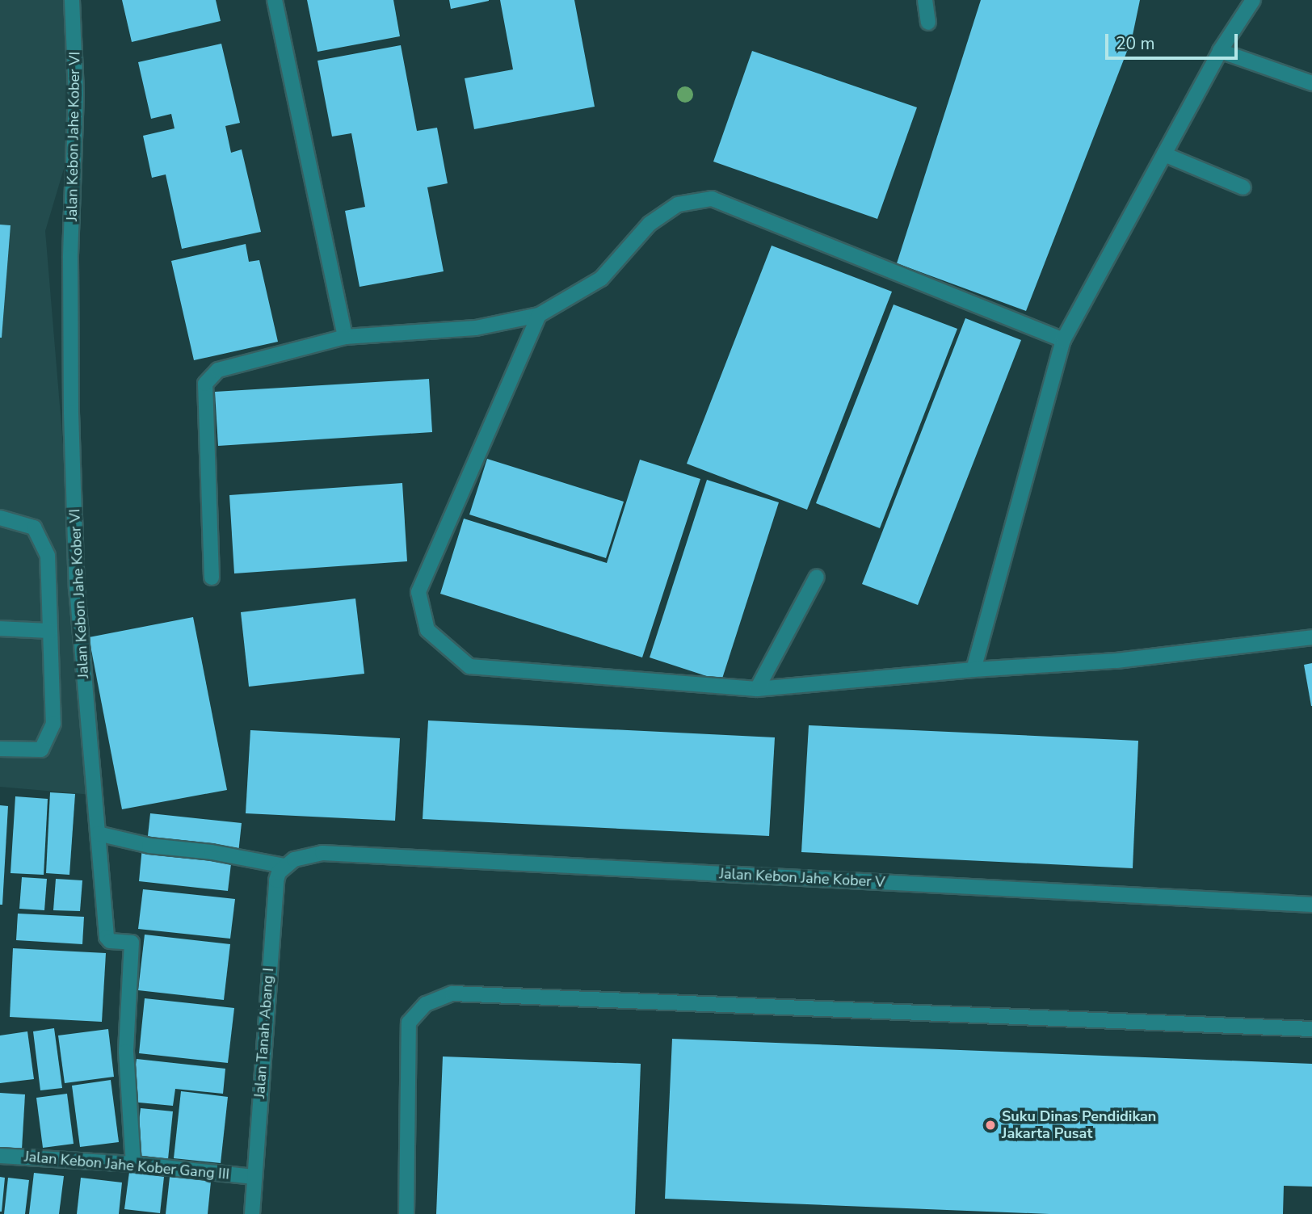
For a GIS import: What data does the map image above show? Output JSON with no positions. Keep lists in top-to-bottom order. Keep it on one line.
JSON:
{"streets":{"street":["Jalan Kebon Jahe Kober VI","Jalan Kebon Jahe Kober V","Jalan Tanah Abang I","Jalan Kebon Jahe Kober Gang III"]},"crossings":[["Jalan Kebon Jahe Kober VI","Jalan Kebon Jahe Kober Gang III"],["Jalan Kebon Jahe Kober V","Jalan Tanah Abang I"],["Jalan Tanah Abang I","Jalan Kebon Jahe Kober Gang III"]],"places":["Suku Dinas Pendidikan Jakarta Pusat"],"scale_bar":"20 m"}
